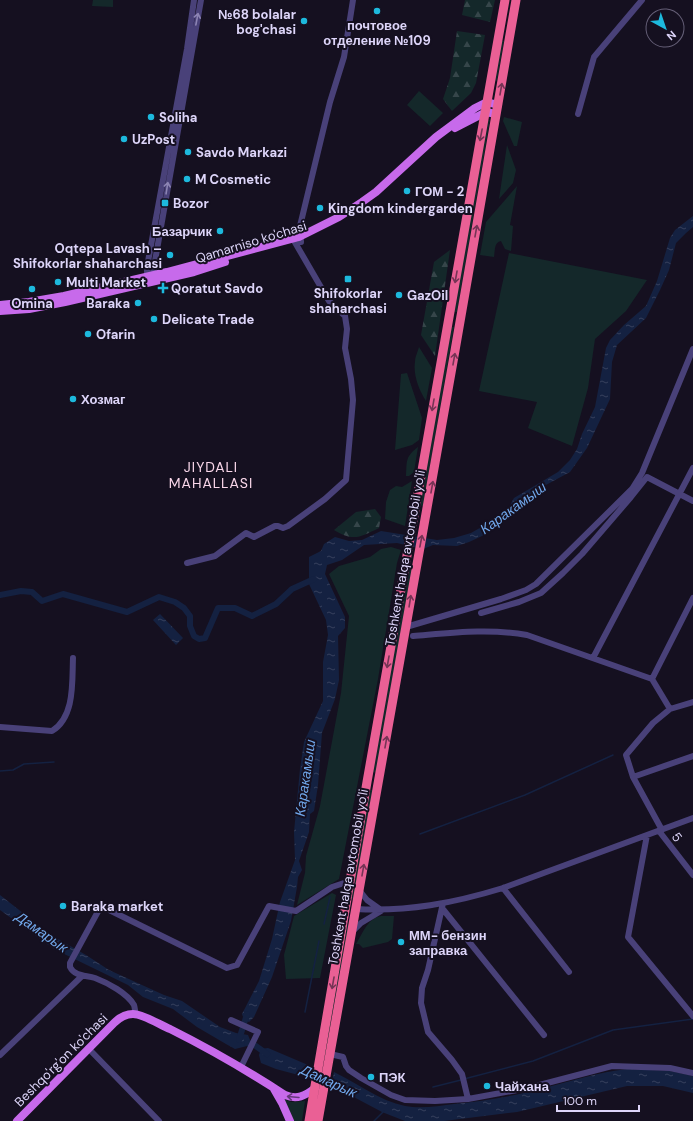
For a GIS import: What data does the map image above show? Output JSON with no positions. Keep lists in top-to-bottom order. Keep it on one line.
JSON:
{"streets":{"highway":["Toshkent halqa avtomobil yo'li"],"main road":["Qamarniso ko'chasi","Beshqo'rg'on ko'chasi"],"street":["5"]},"crossings":[["Qamarniso ko'chasi","Toshkent halqa avtomobil yo'li"]],"districts":["JIYDALI MAHALLASI"],"water":["Каракамыш","Дамарык"],"places":{"other":["почтовое отделение №109","№68 bolalar bog'chasi","Soliha","UzPost","Savdo Markazi","M Cosmetic","ГОМ - 2","Kingdom kindergarden","Базарчик","Oqtepa Lavash – Shifokorlar shaharchasi","Multi Market","Omina","GazOil","Baraka","Delicate Trade","Ofarin","Хозмаг","Baraka market","ММ- бензин заправка","ПЭК","Чайхана"],"transit":["Bozor","Shifokorlar shaharchasi"],"health":["Qoratut Savdo"]},"scale_bar":"100 m","north":"bottom right"}
